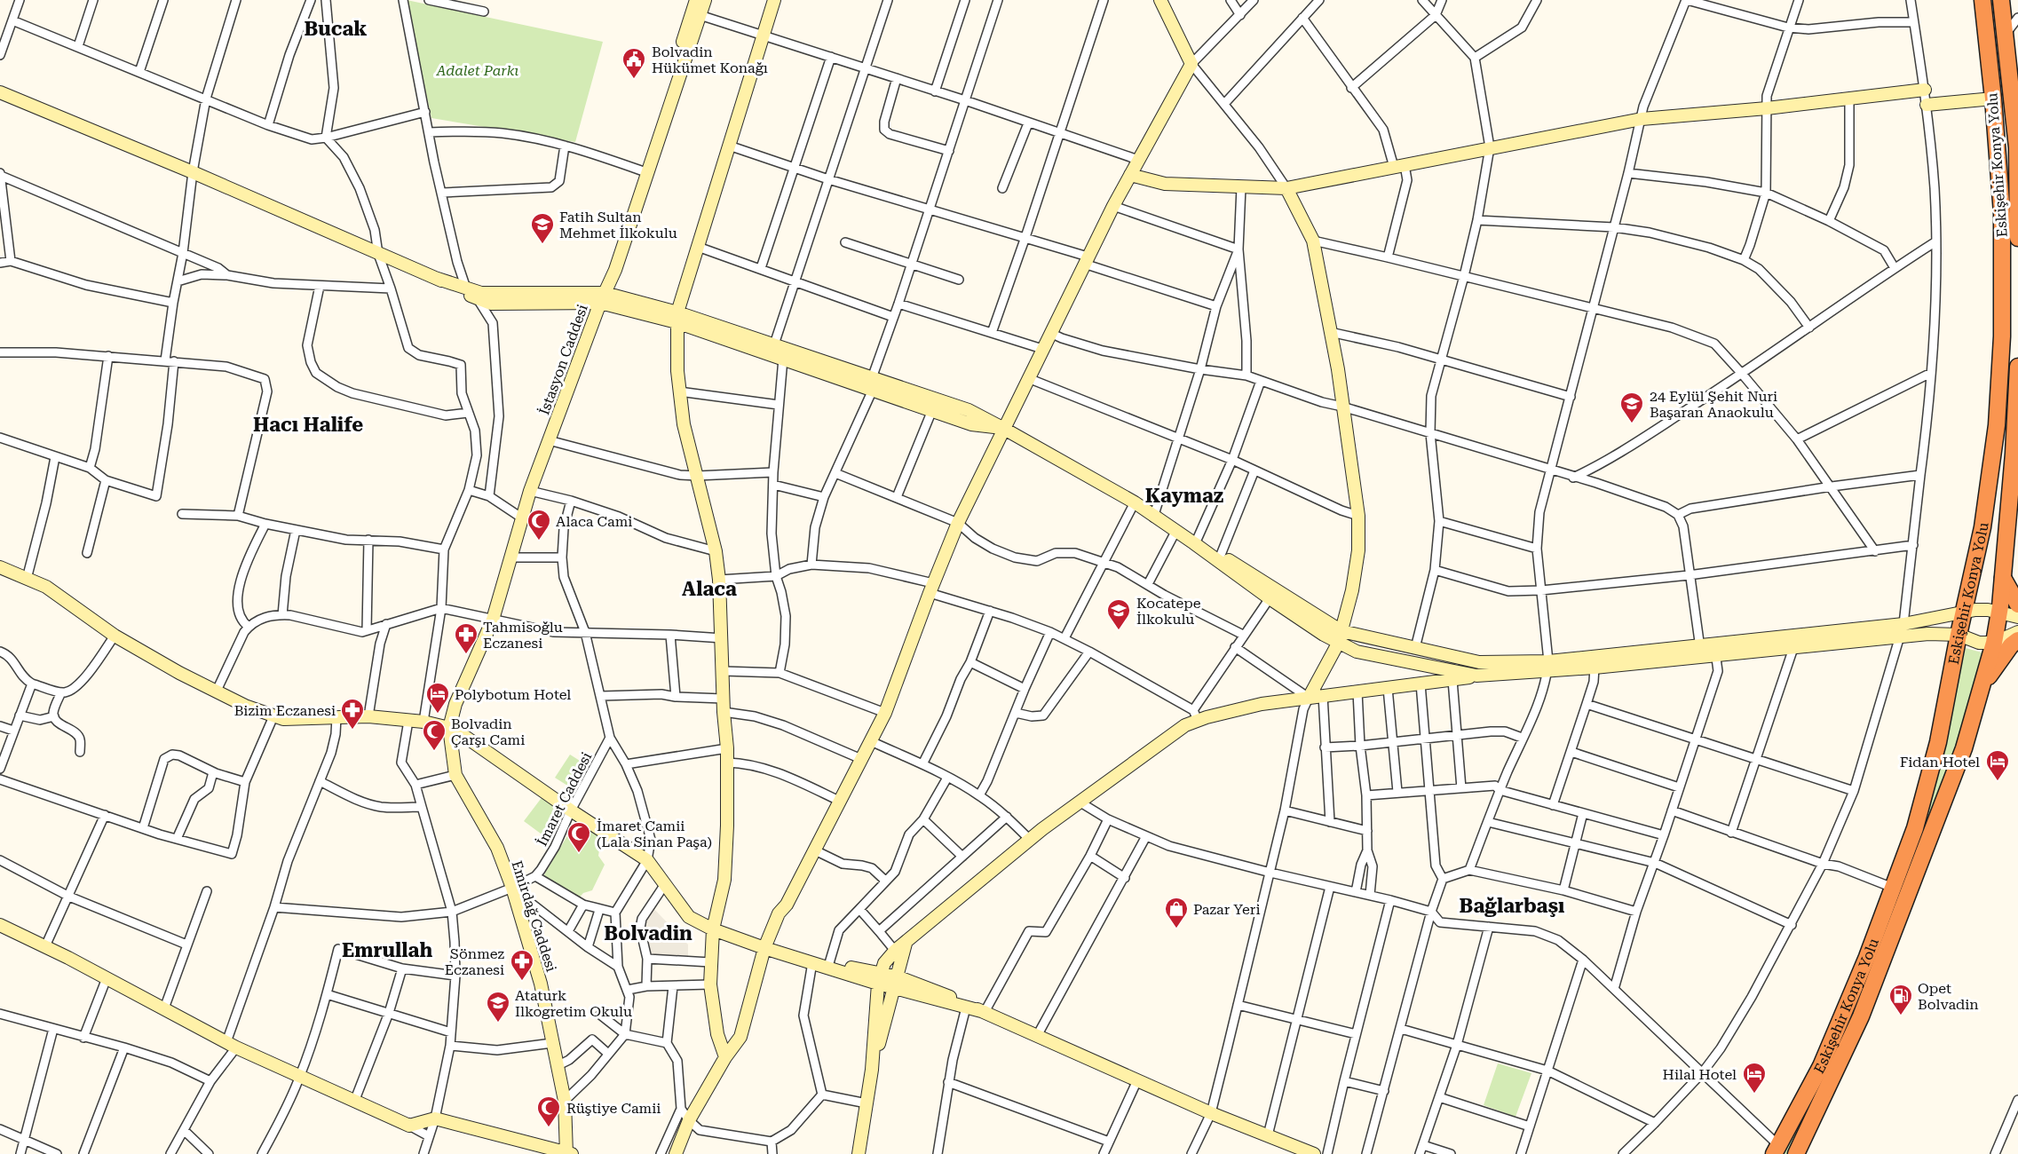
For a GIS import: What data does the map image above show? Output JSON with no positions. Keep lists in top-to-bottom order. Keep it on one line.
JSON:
{"streets":{"highway":["Eskişehir Konya Yolu"],"street":["İstasyon Caddesi","İmaret Caddesi","Emirdağ Caddesi"]},"crossings":[["İstasyon Caddesi","Emirdağ Caddesi"],["İmaret Caddesi","Emirdağ Caddesi"]],"districts":["Bucak","Hacı Halife","Kaymaz","Alaca","Bağlarbaşı","Bolvadin","Emrullah"],"parks":["Adalet Parkı"],"places":{"public building":["Bolvadin Hükümet Konağı"],"school or university":["Fatih Sultan Mehmet İlkokulu","24 Eylül Şehit Nuri Başaran Anaokulu","Kocatepe İlkokulu","Ataturk Ilkogretim Okulu"],"mosque":["Alaca Cami","Bolvadin Çarşı Cami","İmaret Camii (Lala Sinan Paşa)","Rüştiye Camii"],"pharmacy":["Tahmisoğlu Eczanesi","Bizim Eczanesi","Sönmez Eczanesi"],"hotel":["Polybotum Hotel","Fidan Hotel","Hilal Hotel"],"shop":["Pazar Yeri"],"fuel station":["Opet Bolvadin"]}}
